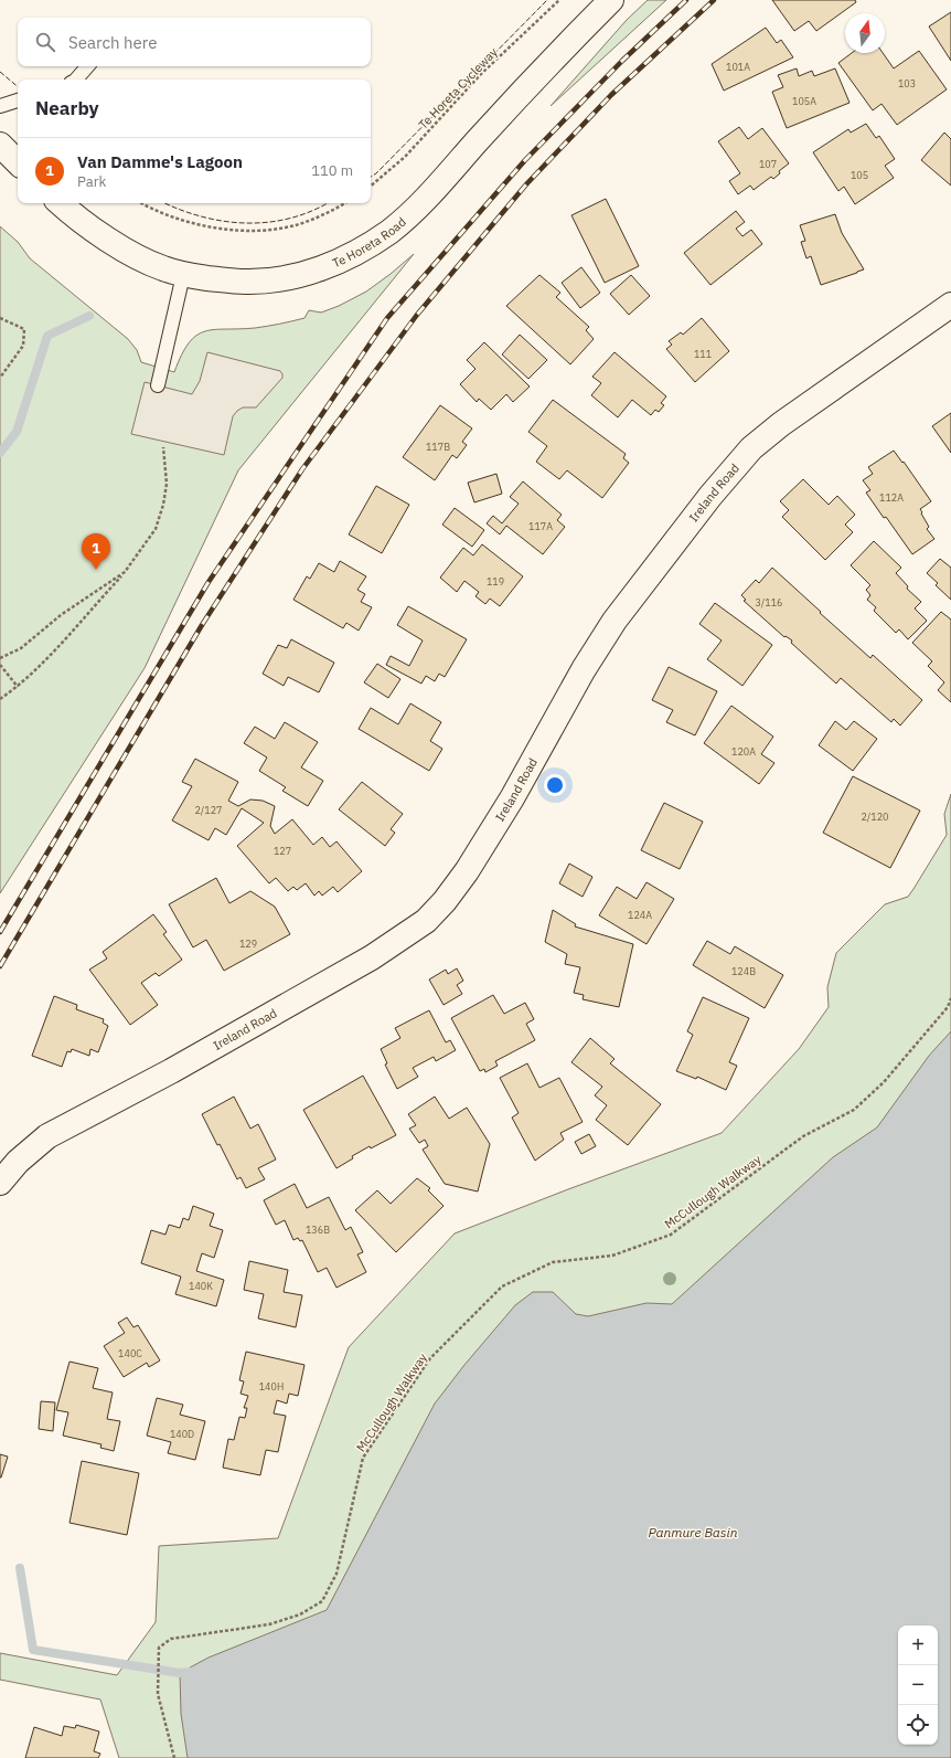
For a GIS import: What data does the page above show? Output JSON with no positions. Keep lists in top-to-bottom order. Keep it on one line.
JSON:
{"streets":{"street":["Te Horeta Road","Ireland Road"],"path":["Te Horeta Cycleway","McCullough Walkway"]},"water":["Panmure Basin"],"house_numbers":["101A","103","105A","107","105","111","117B","112A","117A","119","3/116","120A","2/127","2/120","127","124A","129","124B","136B","140K","140C","140H","140D"],"north":"top","page":{"search":"Search here","heading":"Nearby","list":[{"mark":"1","name":"Van Damme's Lagoon","note":"Park","value":"110 m"}],"pins":"1","map_buttons":["+","−"]}}
